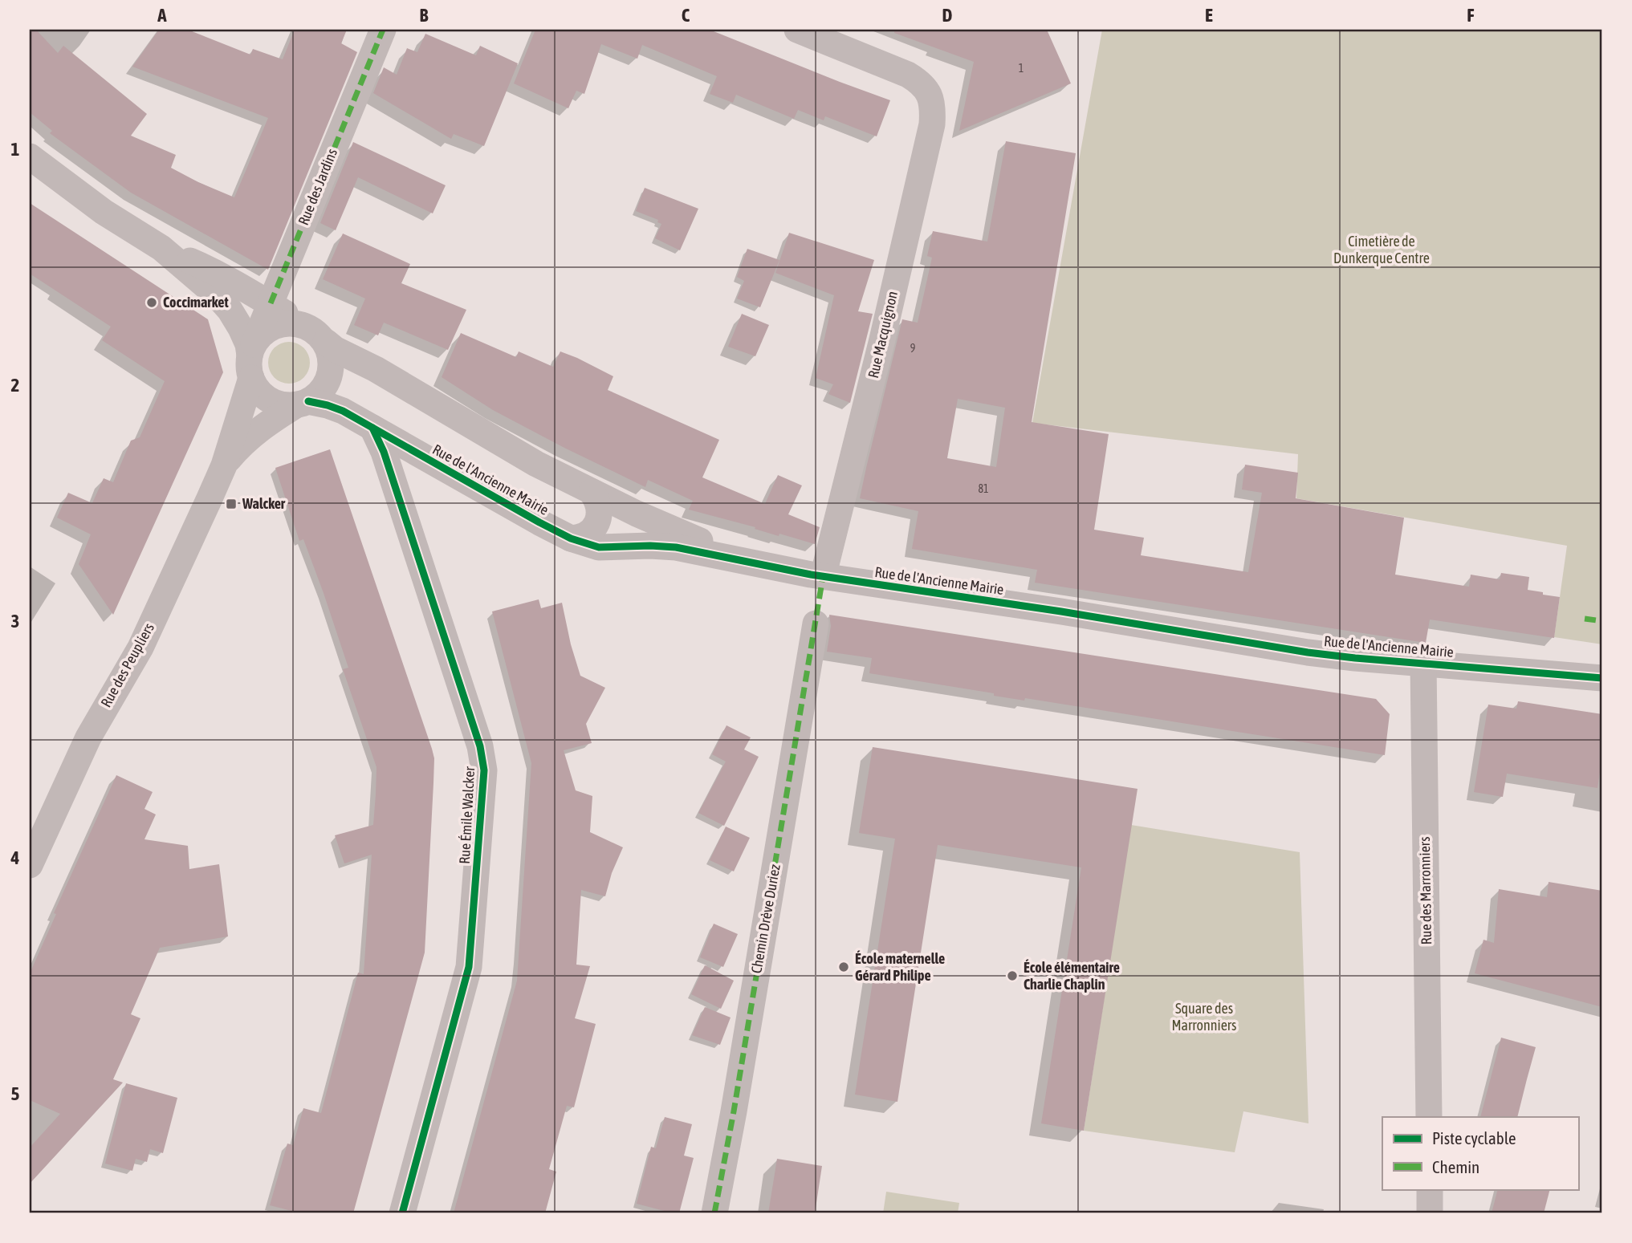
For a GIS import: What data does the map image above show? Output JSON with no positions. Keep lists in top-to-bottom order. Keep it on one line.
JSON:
{"streets":{"street":["Rue des Jardins","Rue Macquignon","Rue de l'Ancienne Mairie","Rue des Peupliers","Rue Émile Walcker","Rue des Marronniers","Chemin Drève Duriez"]},"crossings":[["Rue des Jardins","Rue de l'Ancienne Mairie"],["Rue des Jardins","Rue des Peupliers"],["Rue Macquignon","Rue de l'Ancienne Mairie"],["Rue de l'Ancienne Mairie","Rue des Peupliers"],["Rue de l'Ancienne Mairie","Rue Émile Walcker"],["Rue de l'Ancienne Mairie","Rue des Marronniers"]],"parks":["Cimetière de Dunkerque Centre","Square des Marronniers"],"places":{"other":["Coccimarket","École maternelle Gérard Philipe","École élémentaire Charlie Chaplin"],"transit":["Walcker"]},"house_numbers":["1","9","81"],"legend":["Piste cyclable","Chemin"],"grid":{"columns":["A","B","C","D","E","F"],"rows":["1","2","3","4","5"]}}
